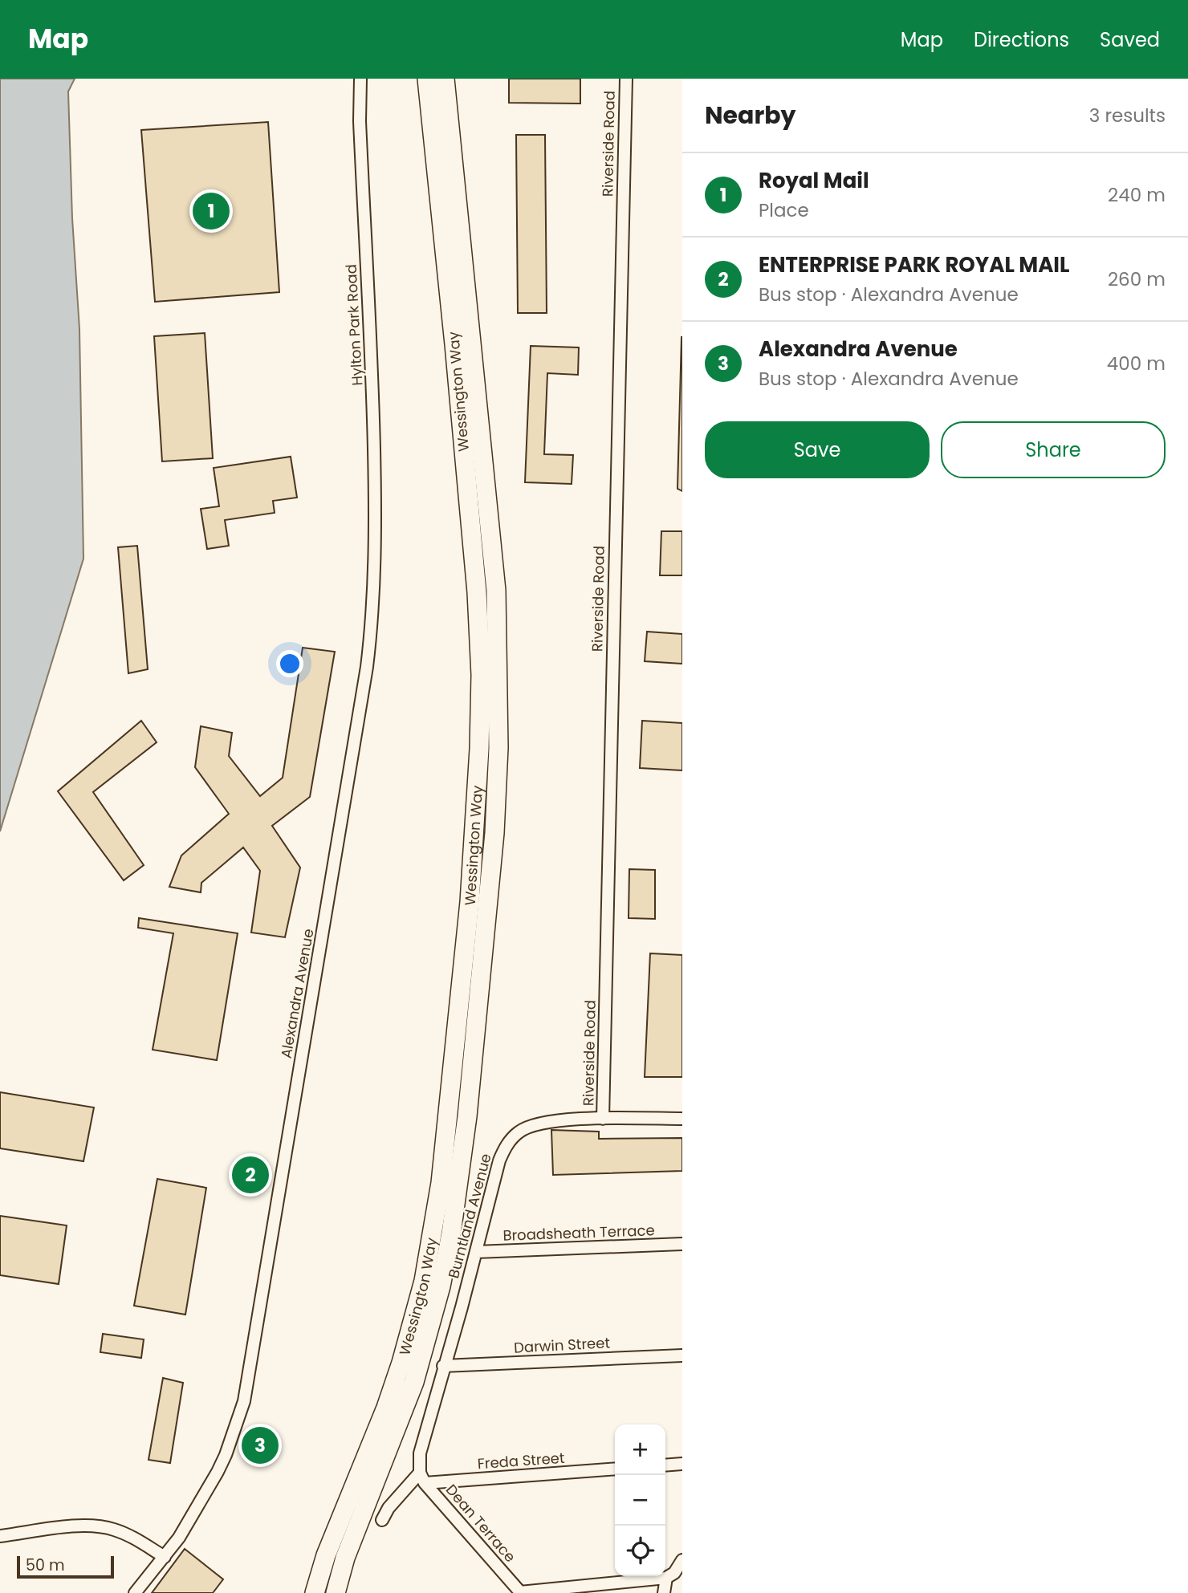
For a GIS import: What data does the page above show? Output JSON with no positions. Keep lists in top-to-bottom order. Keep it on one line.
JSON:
{"streets":{"main road":["Wessington Way"],"street":["Riverside Road","Hylton Park Road","Alexandra Avenue","Burntland Avenue","Broadsheath Terrace","Darwin Street","Freda Street","Dean Terrace"]},"crossings":[["Riverside Road","Burntland Avenue"],["Hylton Park Road","Alexandra Avenue"],["Burntland Avenue","Broadsheath Terrace"],["Burntland Avenue","Darwin Street"],["Burntland Avenue","Freda Street"],["Burntland Avenue","Dean Terrace"],["Freda Street","Dean Terrace"]],"scale_bar":"50 m","page":{"header":"Map","nav":["Map","Directions","Saved"],"heading":["Nearby","3 results"],"list":[{"mark":"1","name":"Royal Mail","note":"Place","value":"240 m"},{"mark":"2","name":"ENTERPRISE PARK ROYAL MAIL","note":"Bus stop · Alexandra Avenue","value":"260 m"},{"mark":"3","name":"Alexandra Avenue","note":"Bus stop · Alexandra Avenue","value":"400 m"}],"pins":["1","2","3"],"buttons":["Save","Share"],"map_buttons":["+","−"],"scale":"50 m"}}
